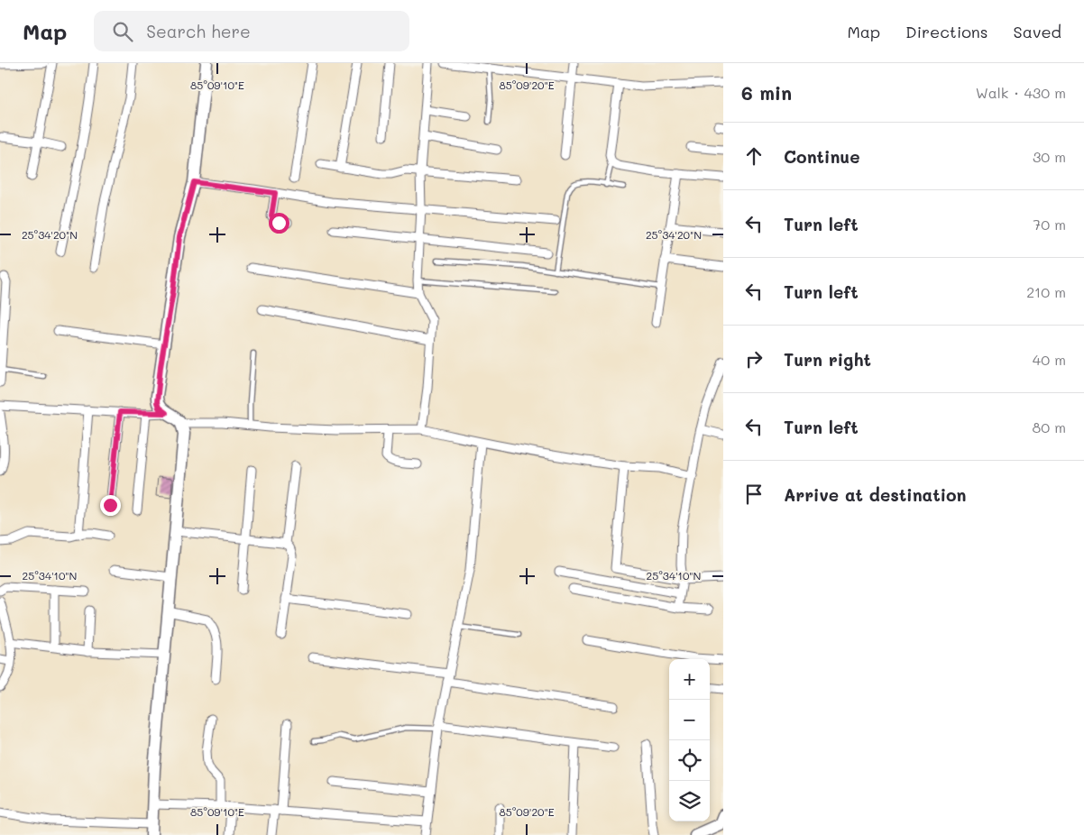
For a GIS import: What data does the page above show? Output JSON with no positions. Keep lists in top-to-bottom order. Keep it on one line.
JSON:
{"page":{"header":"Map","search":"Search here","nav":["Map","Directions","Saved"],"heading":["6 min","Walk · 430 m"],"list":[["Continue","30 m"],["Turn left","70 m"],["Turn left","210 m"],["Turn right","40 m"],["Turn left","80 m"],"Arrive at destination"],"map_buttons":["+","−"]},"coordinates":["85°09'10\"E","85°09'20\"E","25°34'20\"N","25°34'10\"N"]}
